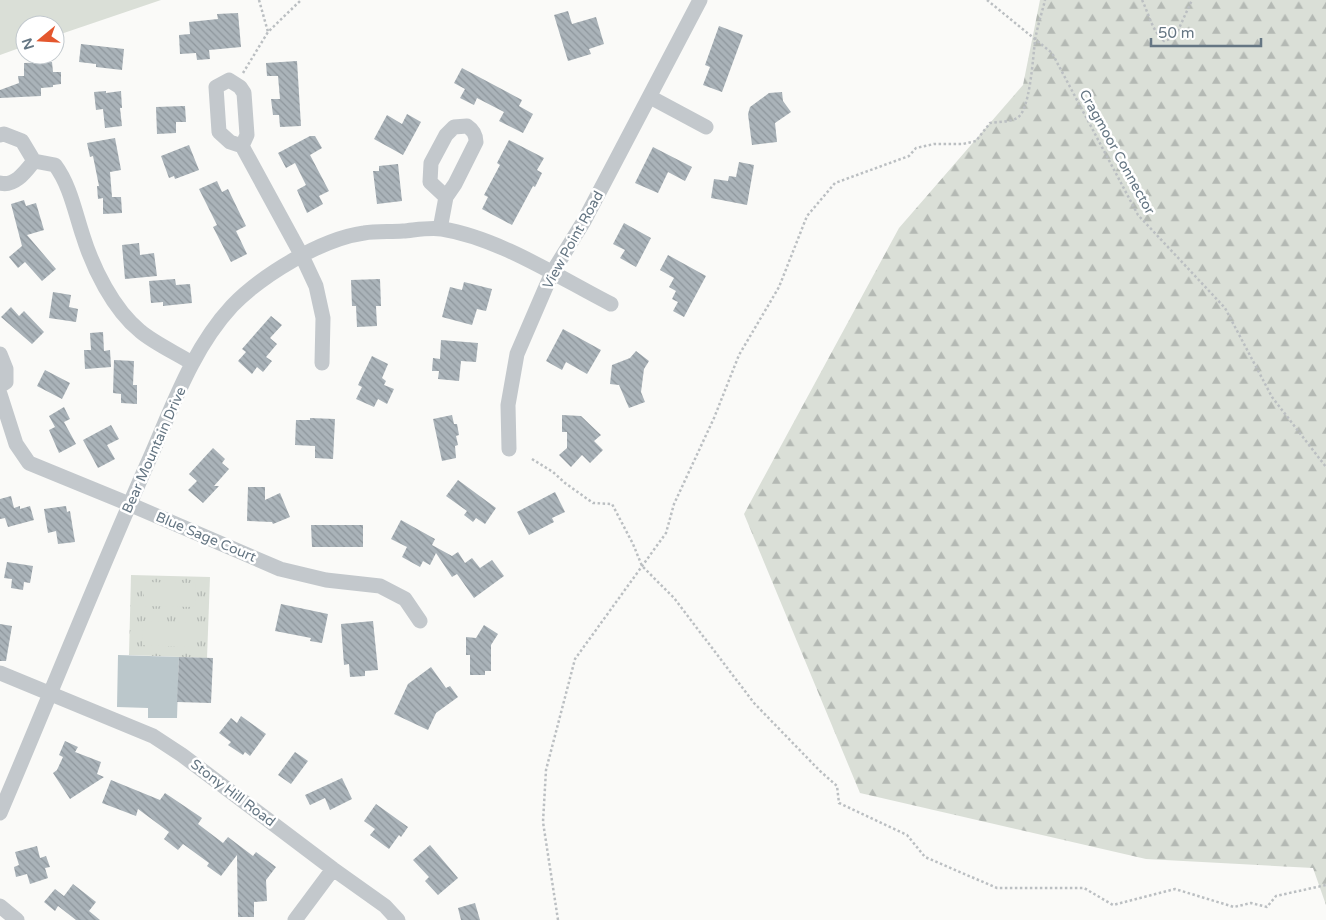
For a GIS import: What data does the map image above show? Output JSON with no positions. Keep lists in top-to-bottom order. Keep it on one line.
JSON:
{"streets":{"street":["View Point Road","Bear Mountain Drive","Blue Sage Court","Stony Hill Road"],"path":["Cragmoor Connector"]},"crossings":[["View Point Road","Bear Mountain Drive"],["Bear Mountain Drive","Blue Sage Court"],["Bear Mountain Drive","Stony Hill Road"]],"scale_bar":"50 m","north":"left"}
